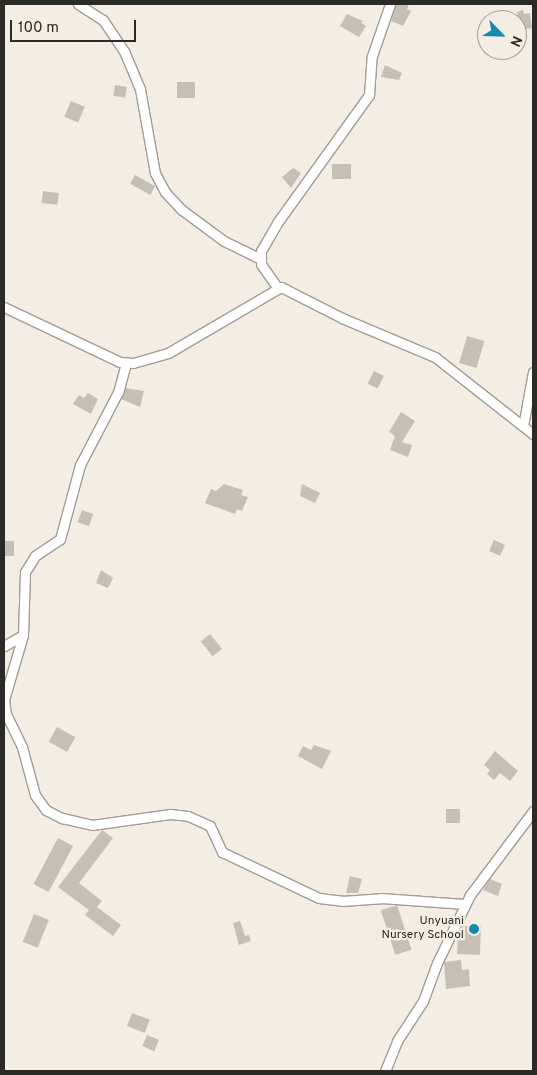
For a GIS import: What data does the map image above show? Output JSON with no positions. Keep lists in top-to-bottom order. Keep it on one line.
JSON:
{"places":["Unyuani Nursery School"],"scale_bar":"100 m","north":"bottom right"}
